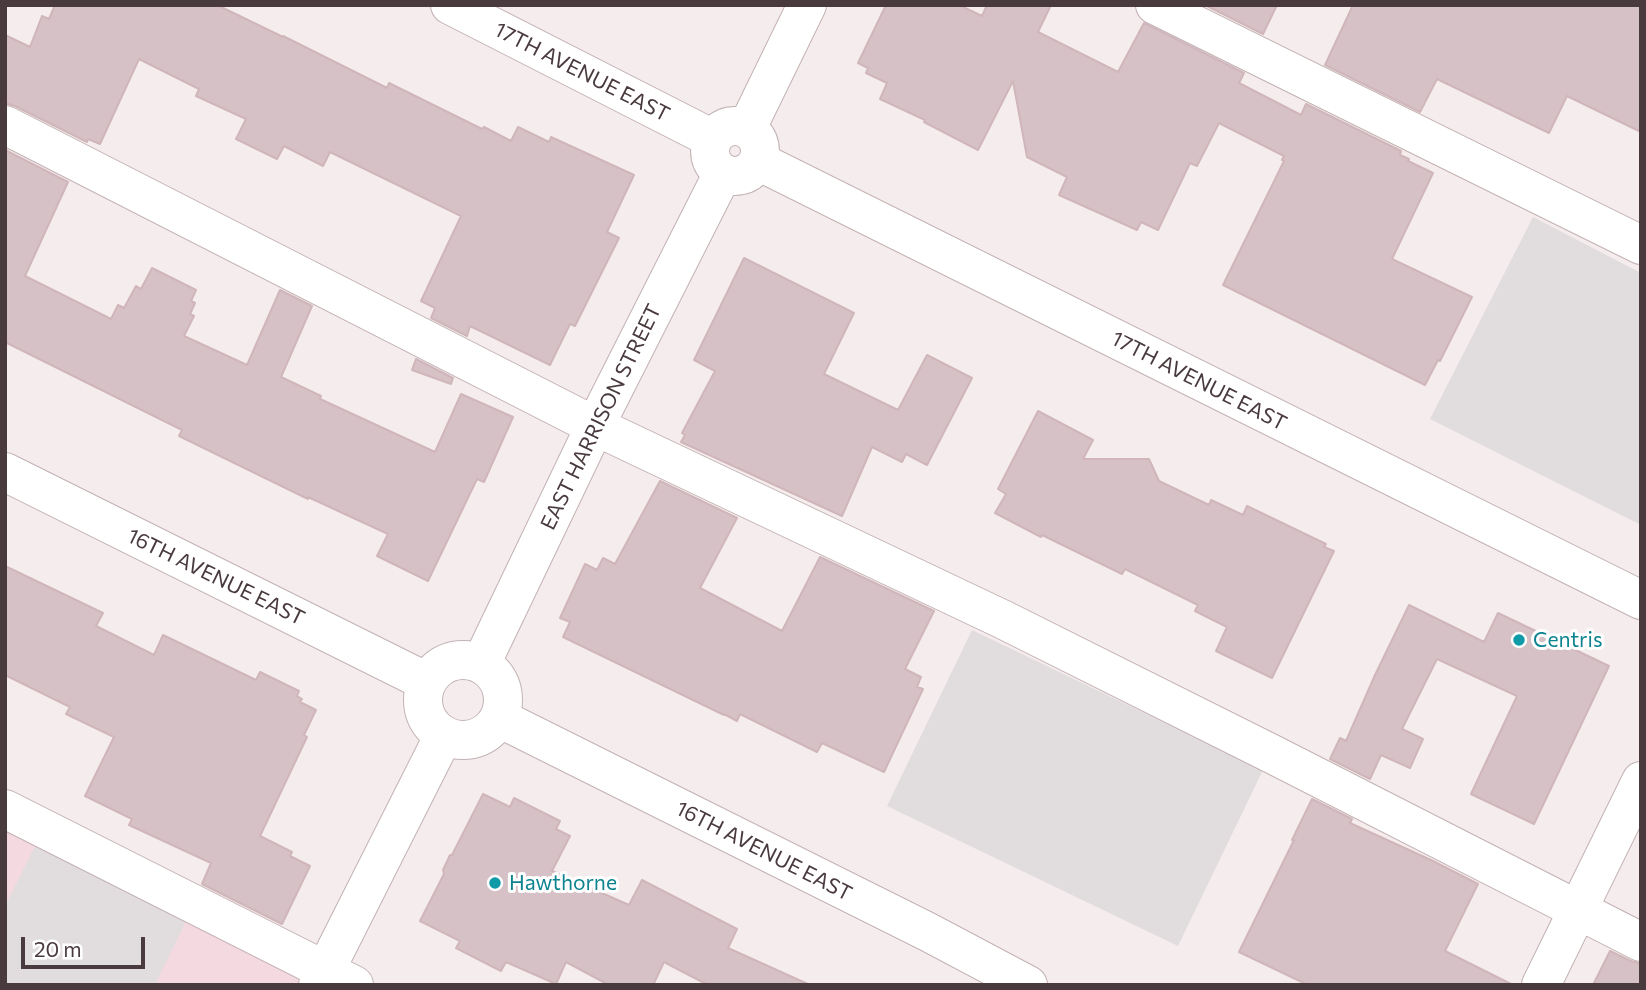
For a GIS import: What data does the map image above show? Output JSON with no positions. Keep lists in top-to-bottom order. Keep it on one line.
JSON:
{"streets":{"street":["17TH AVENUE EAST","EAST HARRISON STREET","16TH AVENUE EAST"]},"crossings":[["17TH AVENUE EAST","EAST HARRISON STREET"],["EAST HARRISON STREET","16TH AVENUE EAST"]],"places":["Centris","Hawthorne"],"scale_bar":"20 m"}
